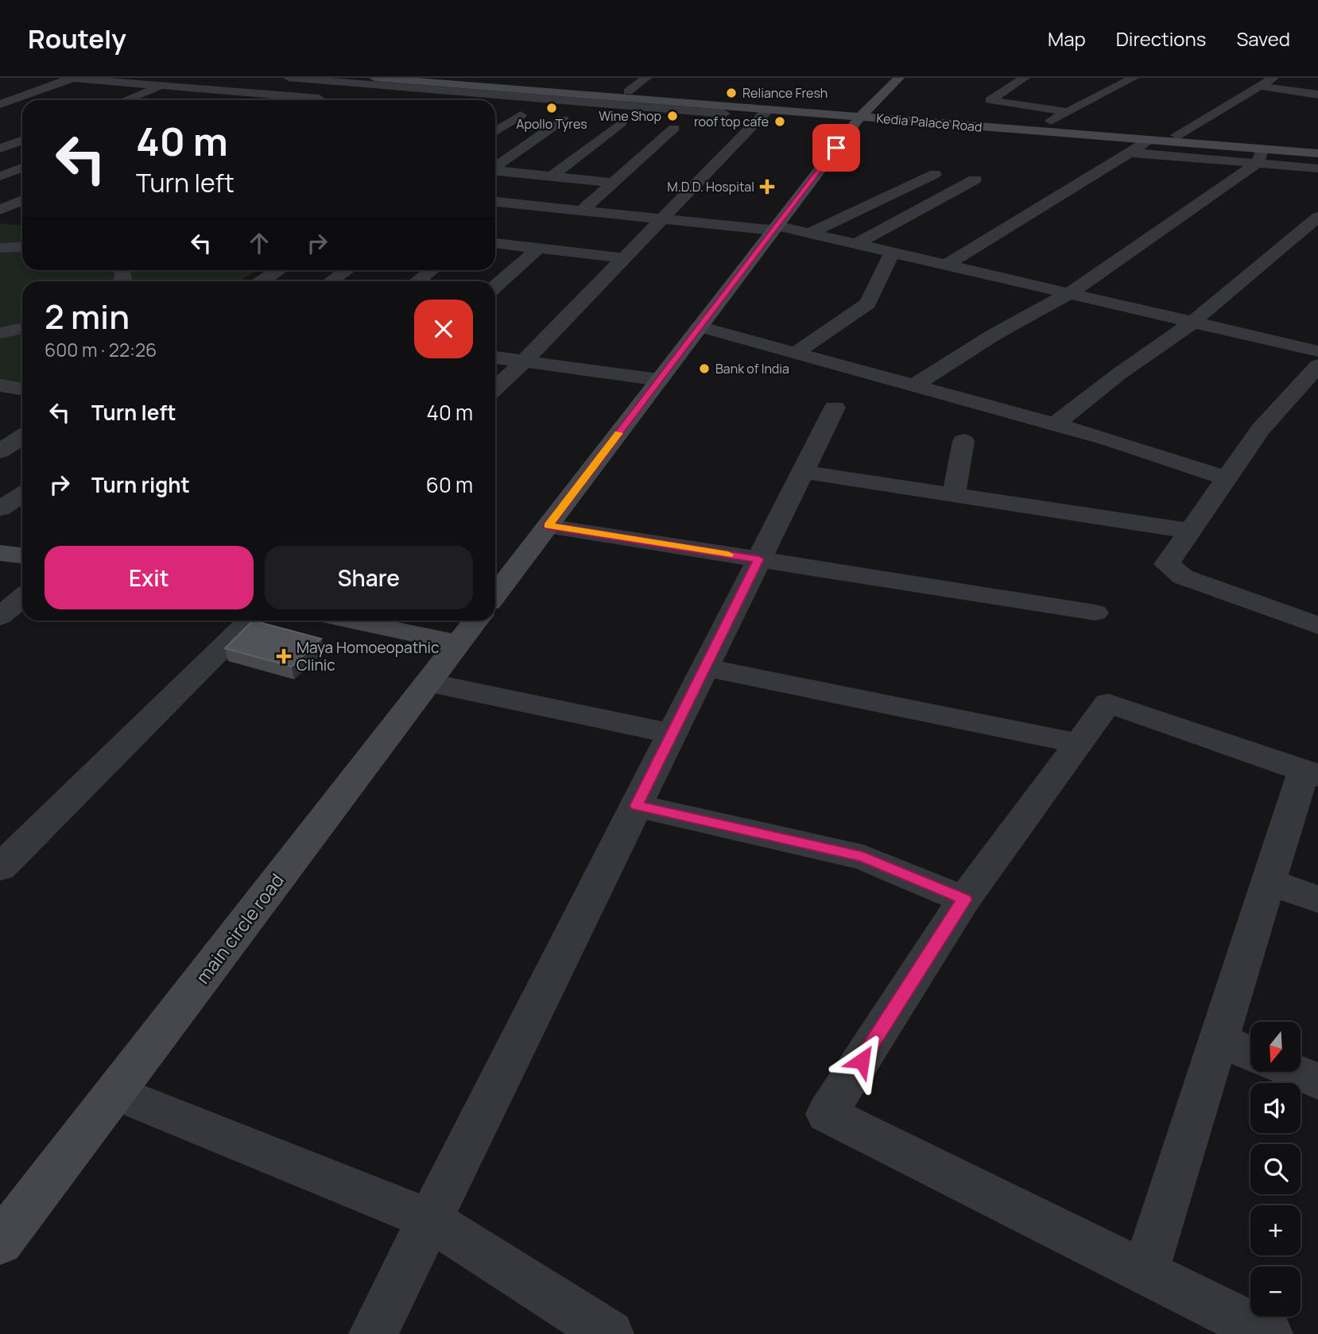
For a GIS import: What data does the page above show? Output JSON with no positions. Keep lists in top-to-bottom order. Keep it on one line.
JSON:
{"streets":{"street":["Kedia Palace Road","main circle road"]},"places":{"other":["Reliance Fresh","Apollo Tyres","Wine Shop","roof top cafe","Bank of India"],"health":["M.D.D. Hospital","Maya Homoeopathic Clinic"]},"north":"bottom","page":{"header":"Routely","nav":["Map","Directions","Saved"],"turn":["40 m","Turn left"],"heading":["2 min","600 m · 22:26"],"list":[{"name":"Turn left","value":"40 m"},{"name":"Turn right","value":"60 m"}],"buttons":["Exit","Share"],"map_buttons":["+","−"]}}
